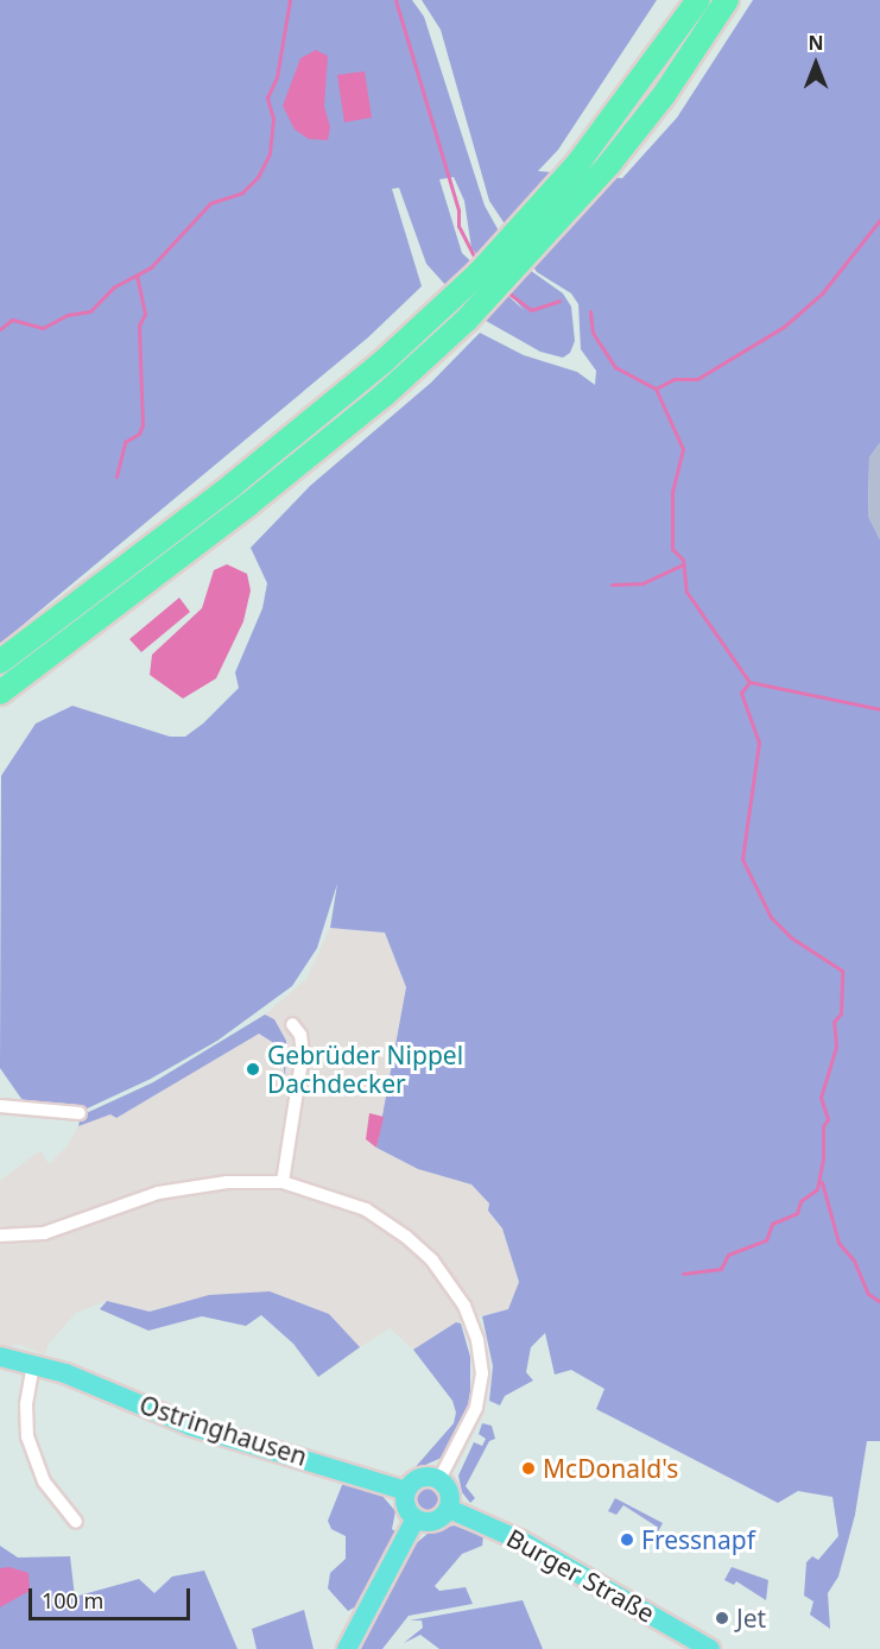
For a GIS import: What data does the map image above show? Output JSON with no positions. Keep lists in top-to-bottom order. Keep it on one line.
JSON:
{"streets":{"main road":["Ostringhausen","Burger Straße"]},"crossings":[["Ostringhausen","Burger Straße"]],"places":["Gebrüder Nippel Dachdecker","McDonald's","Fressnapf","Jet"],"scale_bar":"100 m","north":"top"}
